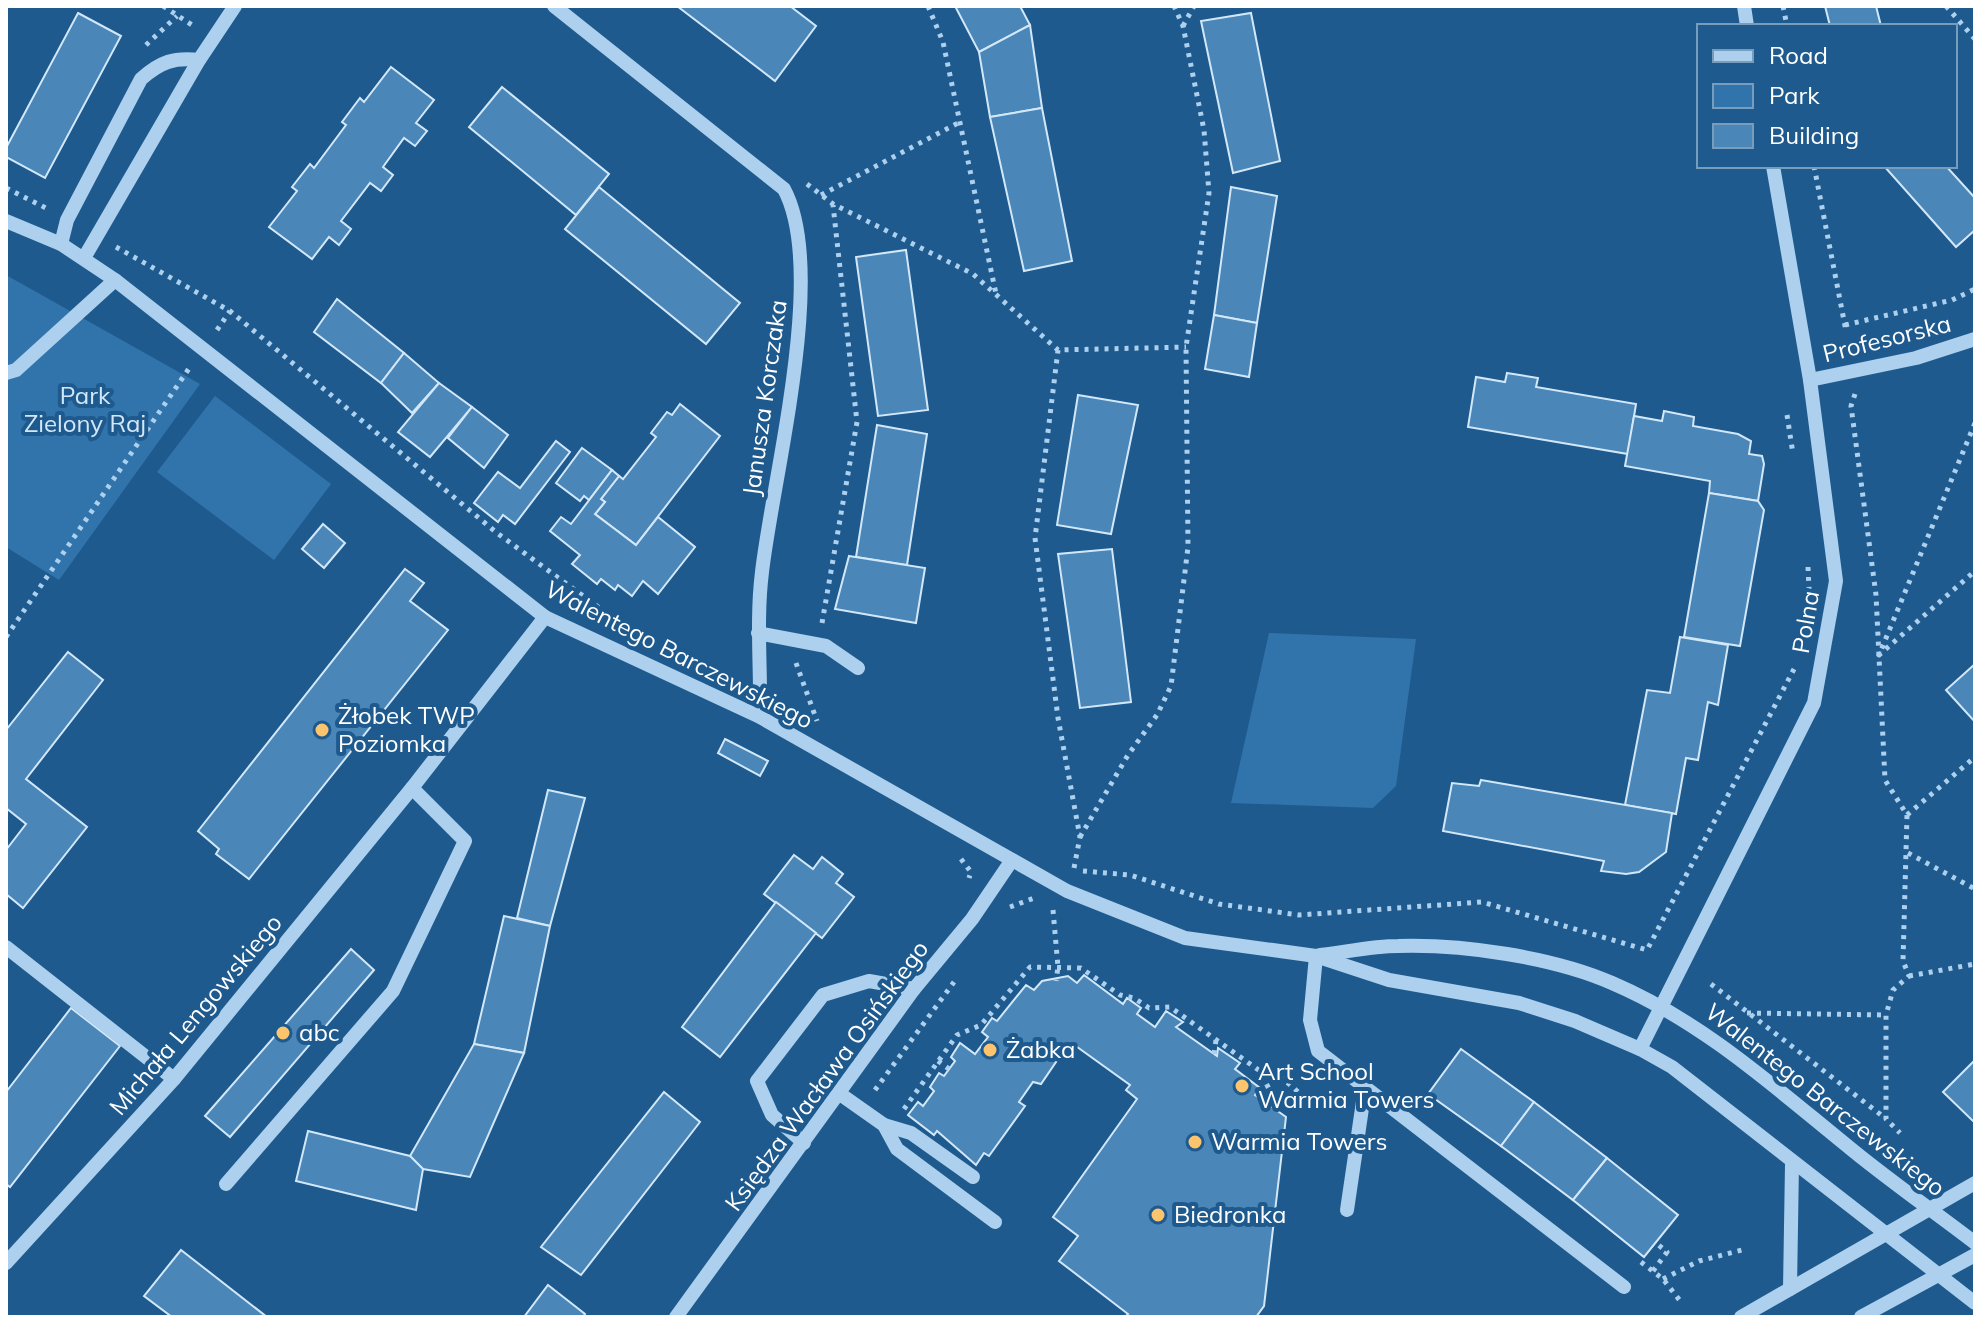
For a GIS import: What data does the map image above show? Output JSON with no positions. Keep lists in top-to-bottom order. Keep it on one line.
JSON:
{"streets":{"street":["Profesorska","Janusza Korczaka","Polna","Walentego Barczewskiego","Michała Lengowskiego","Księdza Wacława Osińskiego"]},"crossings":[["Profesorska","Polna"],["Janusza Korczaka","Walentego Barczewskiego"],["Polna","Walentego Barczewskiego"],["Walentego Barczewskiego","Michała Lengowskiego"],["Walentego Barczewskiego","Księdza Wacława Osińskiego"]],"parks":["Park Zielony Raj"],"places":["Żłobek TWP Poziomka","abc","Żabka","Art School Warmia Towers","Warmia Towers","Biedronka"],"legend":["Road","Park","Building"]}
